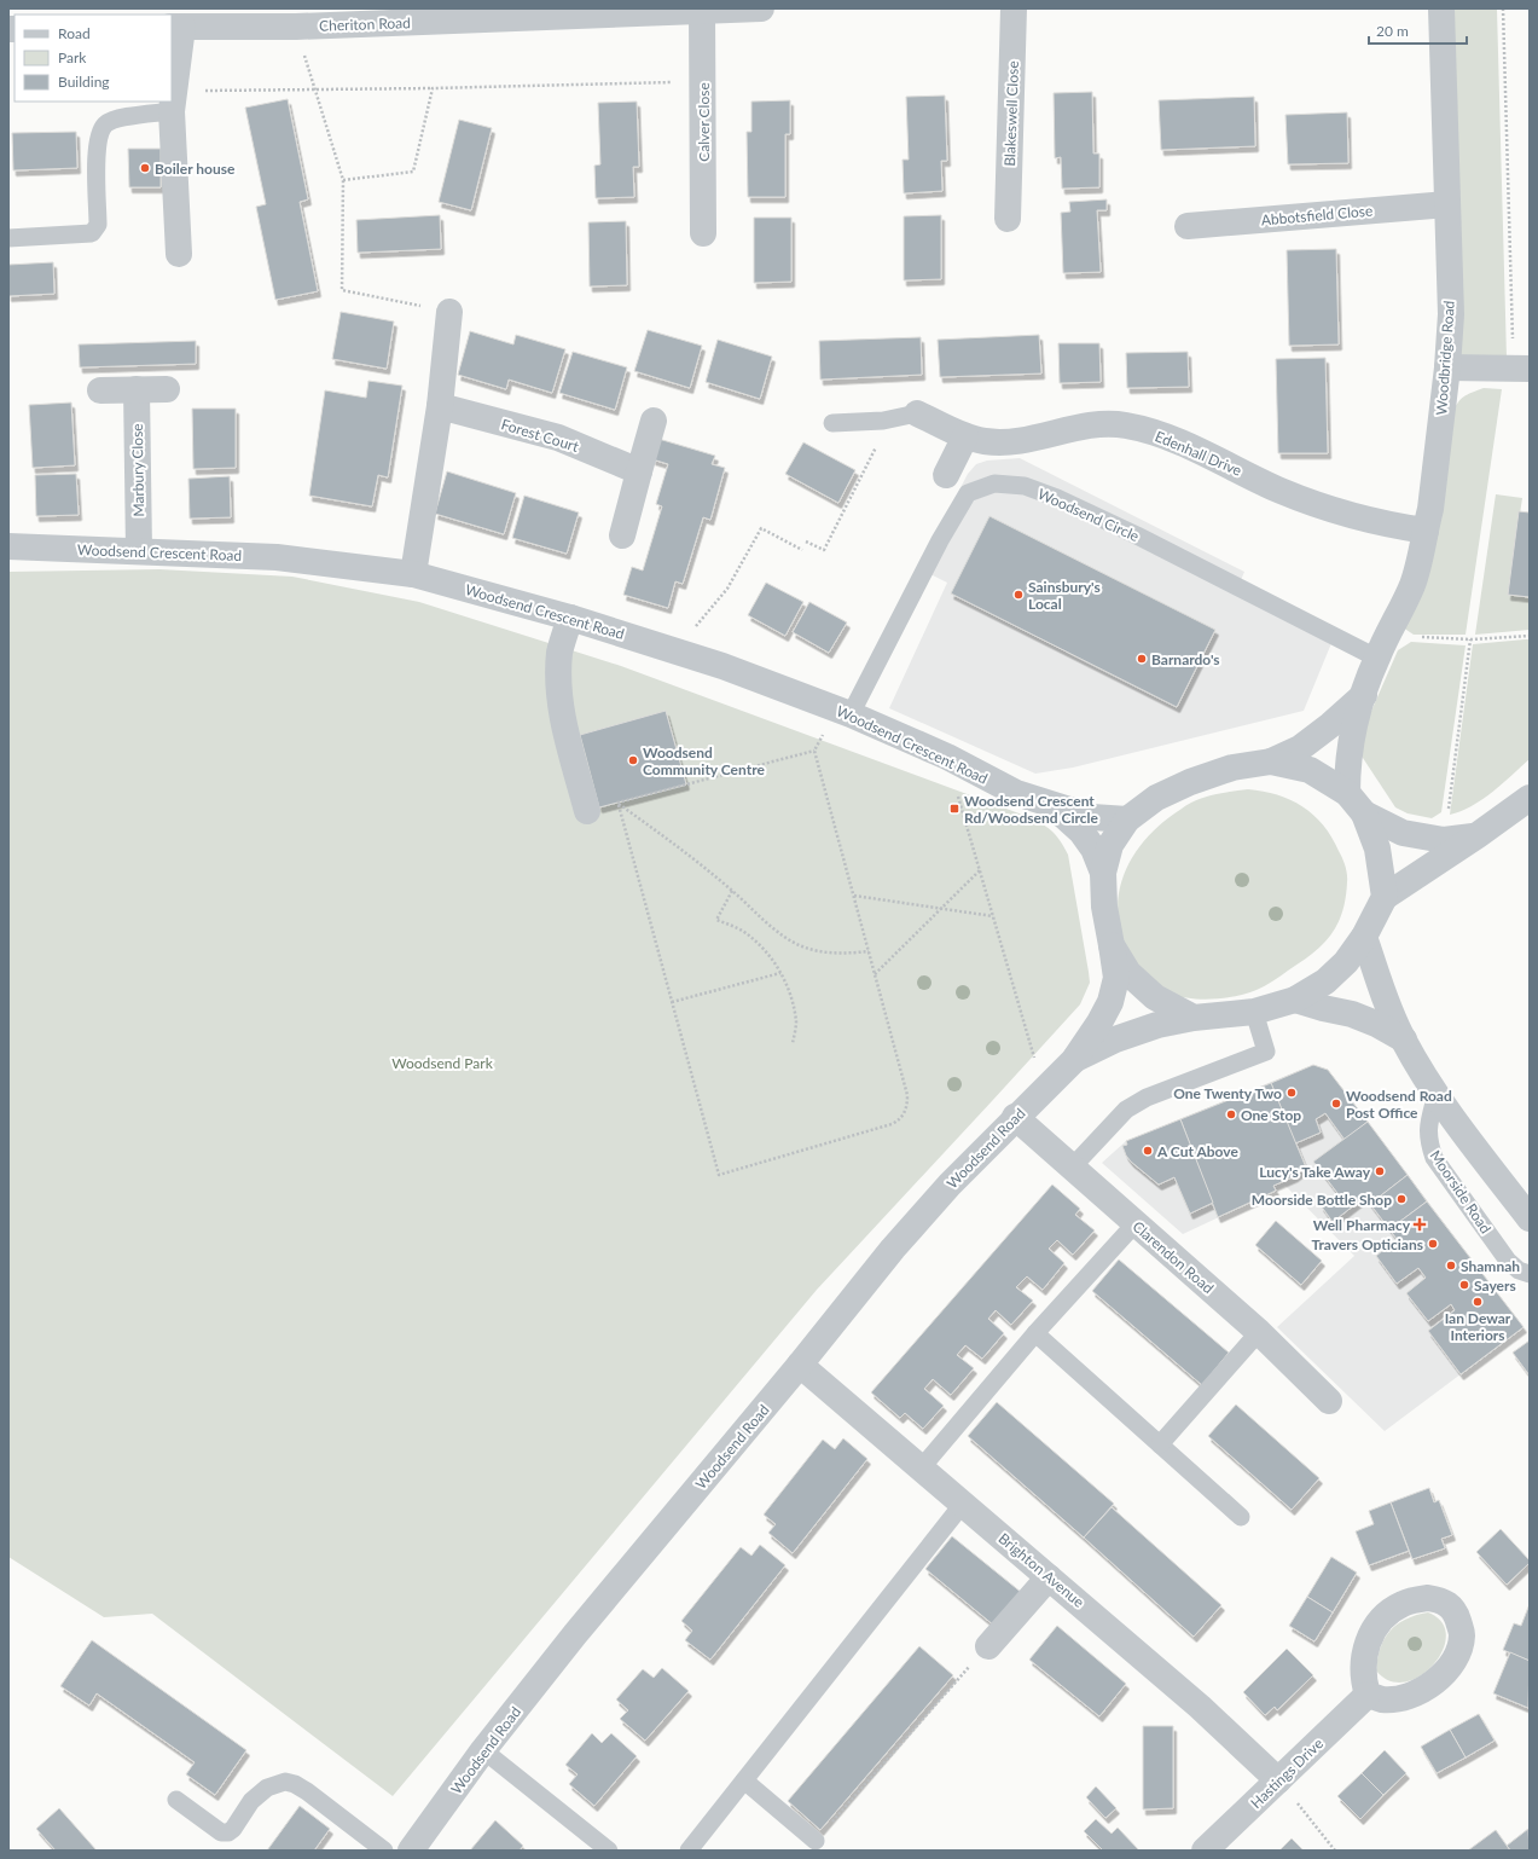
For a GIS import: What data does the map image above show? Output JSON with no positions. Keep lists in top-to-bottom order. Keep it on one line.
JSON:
{"streets":{"street":["Cheriton Road","Blakeswell Close","Calver Close","Abbotsfield Close","Woodbridge Road","Forest Court","Edenhall Drive","Marbury Close","Woodsend Crescent Road","Woodsend Road","Clarendon Road","Brighton Avenue","Hastings Drive"],"lane":["Woodsend Circle","Moorside Road"]},"crossings":[["Cheriton Road","Calver Close"],["Abbotsfield Close","Woodbridge Road"],["Woodbridge Road","Edenhall Drive"],["Woodbridge Road","Woodsend Circle"],["Marbury Close","Woodsend Crescent Road"],["Woodsend Circle","Woodsend Crescent Road"],["Woodsend Road","Clarendon Road"],["Woodsend Road","Brighton Avenue"],["Brighton Avenue","Hastings Drive"]],"parks":["Woodsend Park"],"places":{"other":["Boiler house","Sainsbury's Local","Barnardo's","Woodsend Community Centre","One Twenty Two","Woodsend Road Post Office","One Stop","A Cut Above","Lucy's Take Away","Moorside Bottle Shop","Travers Opticians","Shamnah","Sayers","Ian Dewar Interiors"],"transit":["Woodsend Crescent Rd/Woodsend Circle"],"health":["Well Pharmacy"]},"legend":["Road","Park","Building"],"scale_bar":"20 m"}
